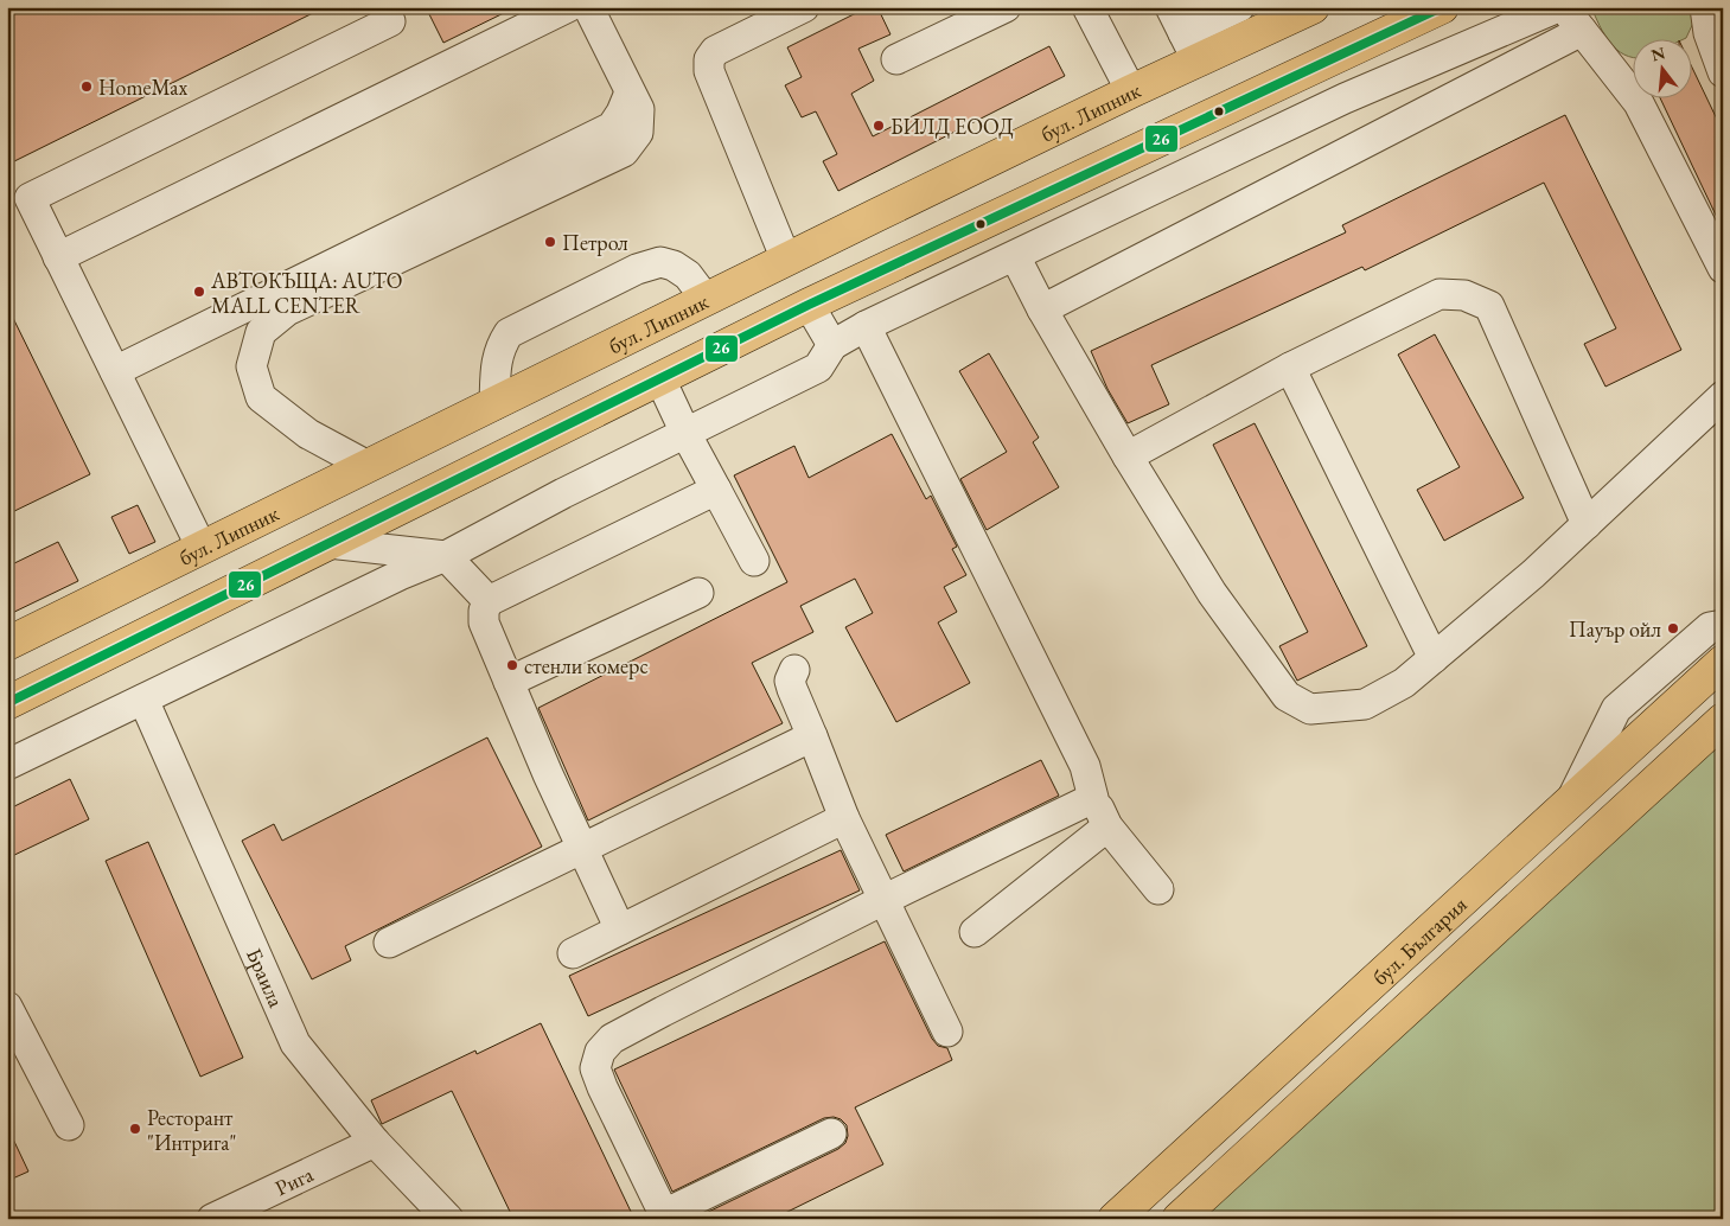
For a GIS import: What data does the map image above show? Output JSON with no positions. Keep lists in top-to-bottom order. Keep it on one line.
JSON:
{"streets":{"main road":["бул. Липник","бул. България"],"street":["Браила","Рига"]},"crossings":[["Браила","Рига"]],"places":["HomeMax","БИЛД ЕООД","Петрол","АВТОКЪЩА: AUTO MALL CENTER","Пауър ойл","стенли комерс","Ресторант \"Интрига\""],"lines":["transit line 26"],"north":"top"}
